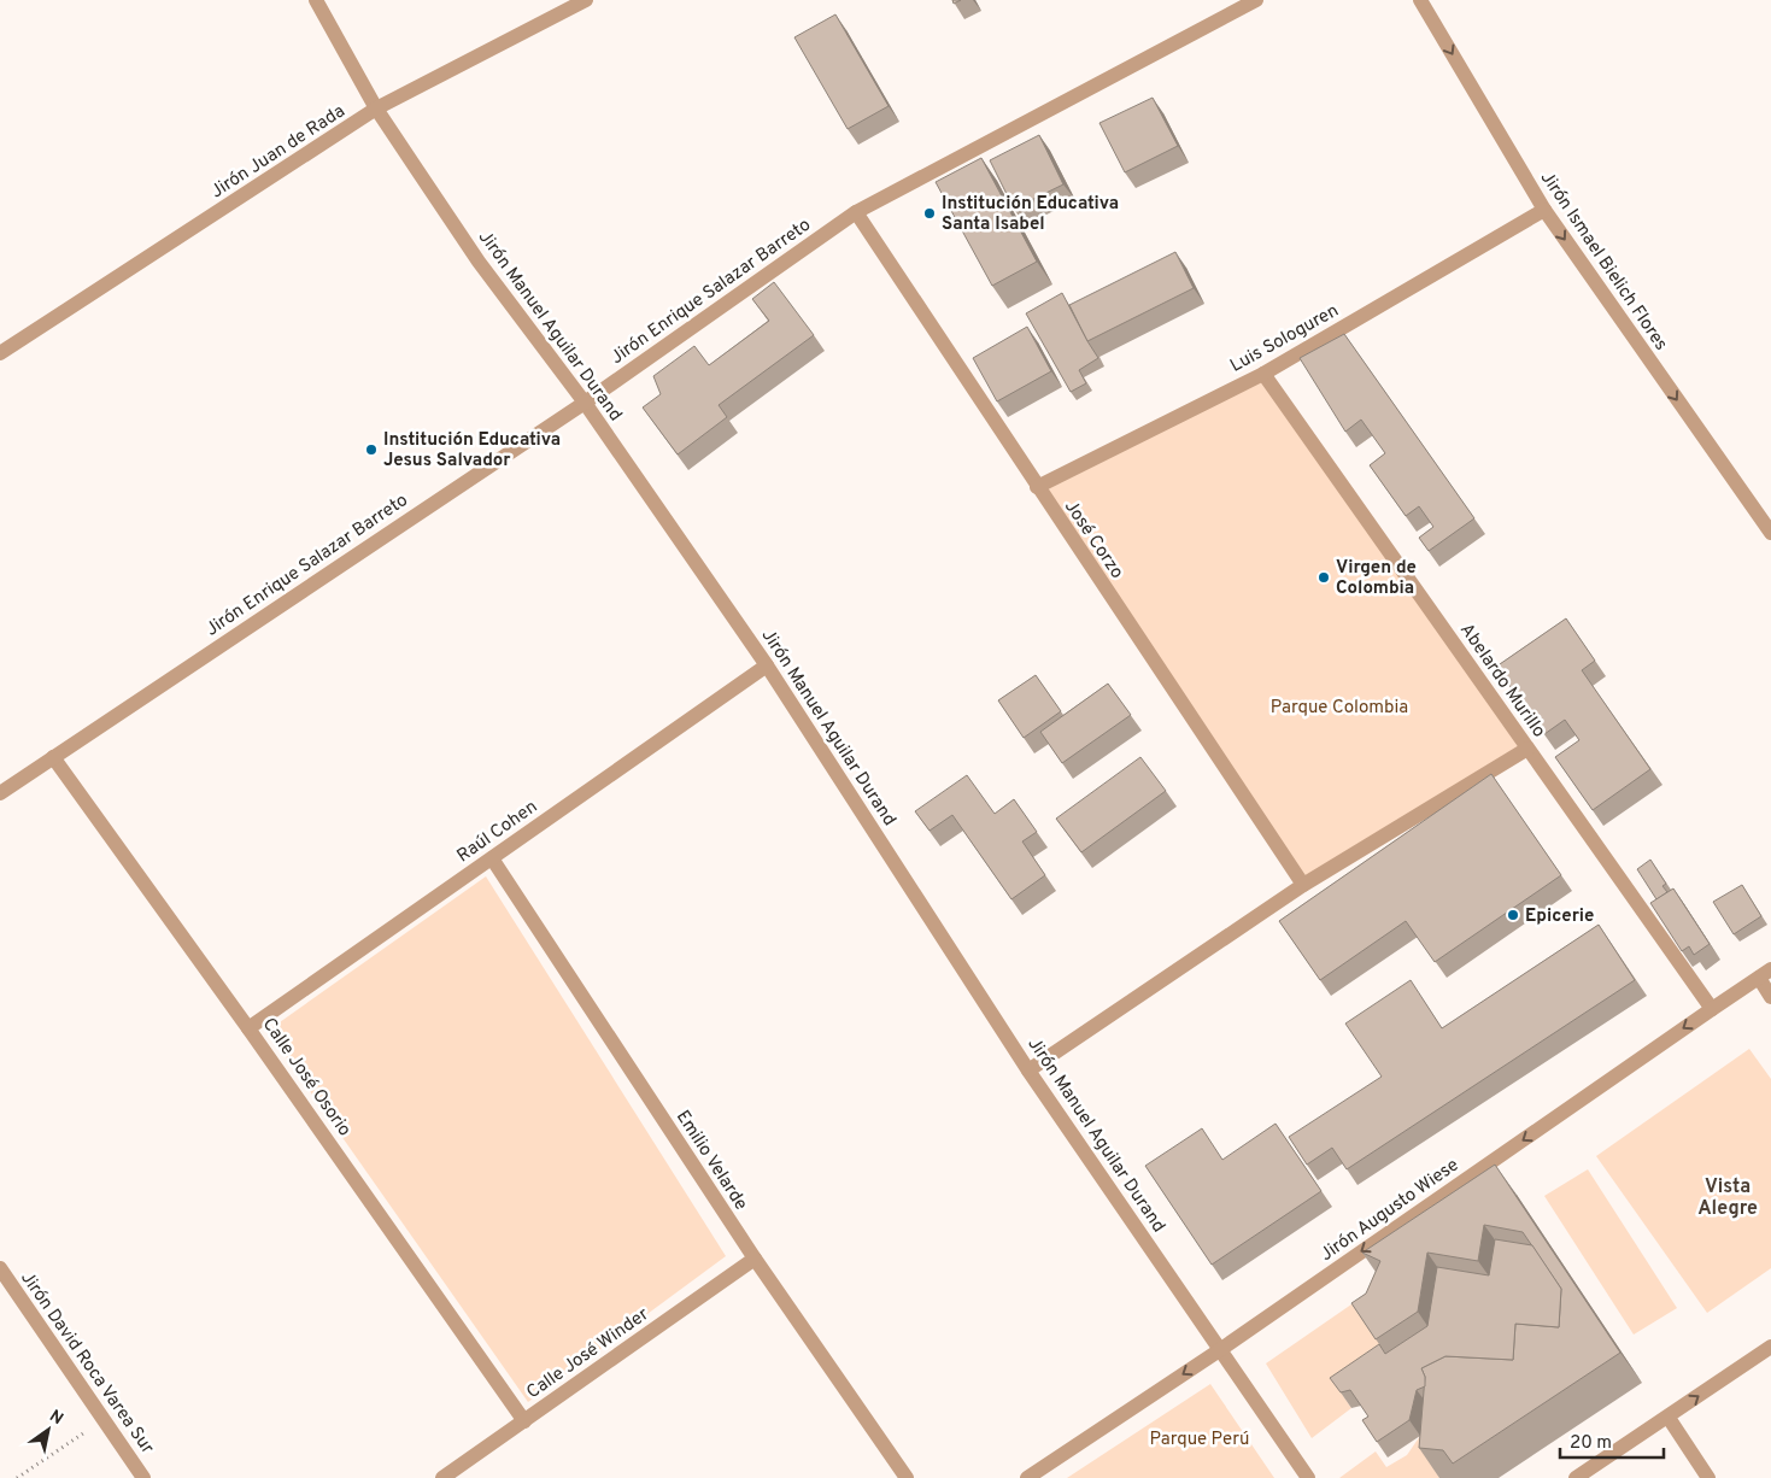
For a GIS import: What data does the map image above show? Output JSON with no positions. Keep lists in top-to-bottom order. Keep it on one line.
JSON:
{"streets":{"street":["Jirón Juan de Rada","Jirón Ismael Bielich Flores","Jirón Enrique Salazar Barreto","Jirón Manuel Aguilar Durand","Luis Sologuren","José Corzo","Abelardo Murillo","Raúl Cohen","Calle José Osorio","Emilio Velarde","Jirón Augusto Wiese","Calle José Winder","Jirón David Roca Varea Sur"]},"crossings":[["Jirón Juan de Rada","Jirón Manuel Aguilar Durand"],["Jirón Ismael Bielich Flores","Luis Sologuren"],["Jirón Enrique Salazar Barreto","Jirón Manuel Aguilar Durand"],["Jirón Enrique Salazar Barreto","José Corzo"],["Jirón Enrique Salazar Barreto","Calle José Osorio"],["Jirón Manuel Aguilar Durand","Raúl Cohen"],["Jirón Manuel Aguilar Durand","Jirón Augusto Wiese"],["Luis Sologuren","José Corzo"],["Luis Sologuren","Abelardo Murillo"],["Abelardo Murillo","Jirón Augusto Wiese"],["Raúl Cohen","Calle José Osorio"],["Raúl Cohen","Emilio Velarde"],["Calle José Osorio","Calle José Winder"],["Emilio Velarde","Calle José Winder"]],"one_way":["Jirón Ismael Bielich Flores","Jirón Augusto Wiese"],"districts":["Vista Alegre"],"parks":["Parque Colombia","Parque Perú"],"places":["Institución Educativa Santa Isabel","Institución Educativa Jesus Salvador","Virgen de Colombia","Epicerie"],"scale_bar":"20 m","north":"top right"}
